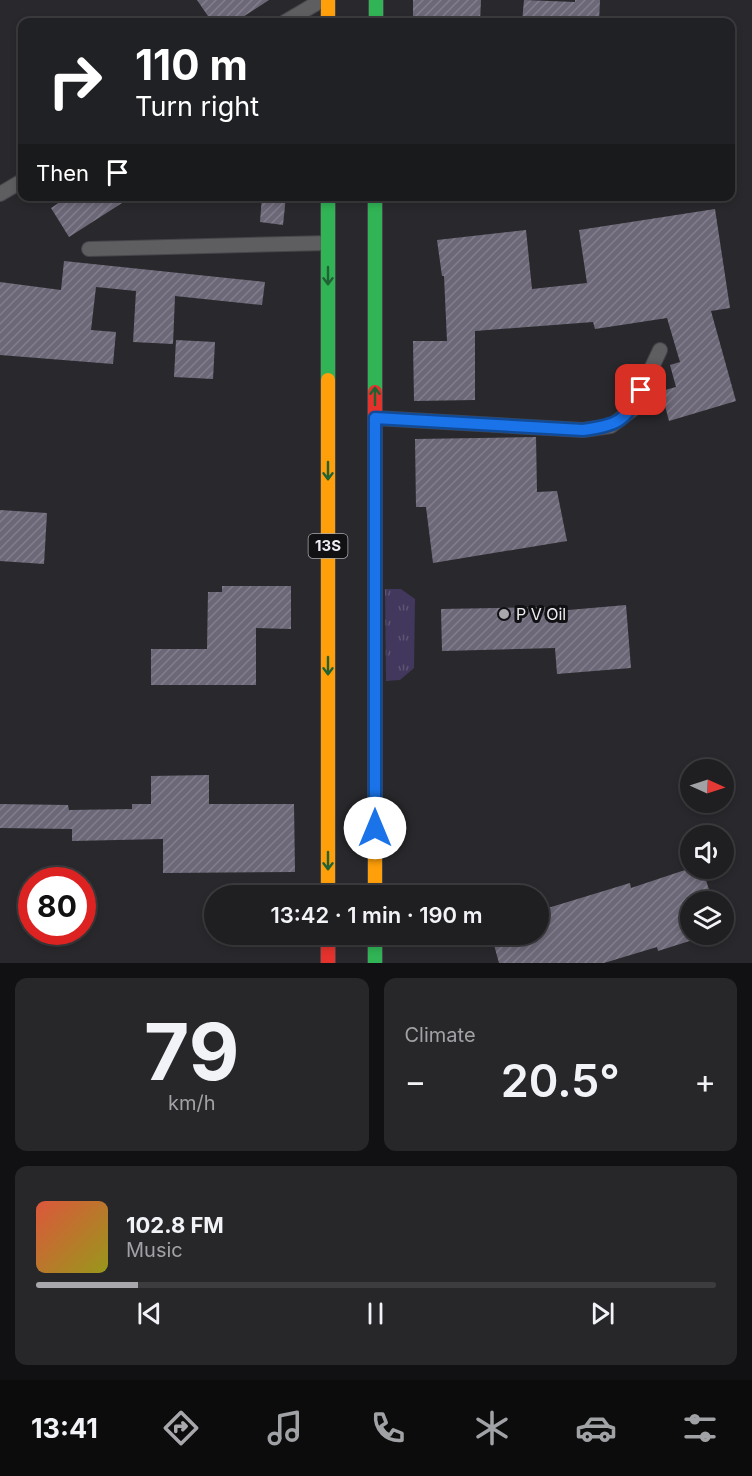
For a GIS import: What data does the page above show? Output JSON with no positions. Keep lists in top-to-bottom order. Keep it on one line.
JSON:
{"streets":{"highway":["13S"]},"places":["P V Oil"],"north":"right","page":{"turn":["110 m","Turn right"],"then":"Then","limit":"80","trip":"13:42 · 1 min · 190 m","tile":[["79","km/h"],"Climate"],"heat":["−","20.5°","+"],"song":["102.8 FM","Music"],"tabs":"13:41"}}
